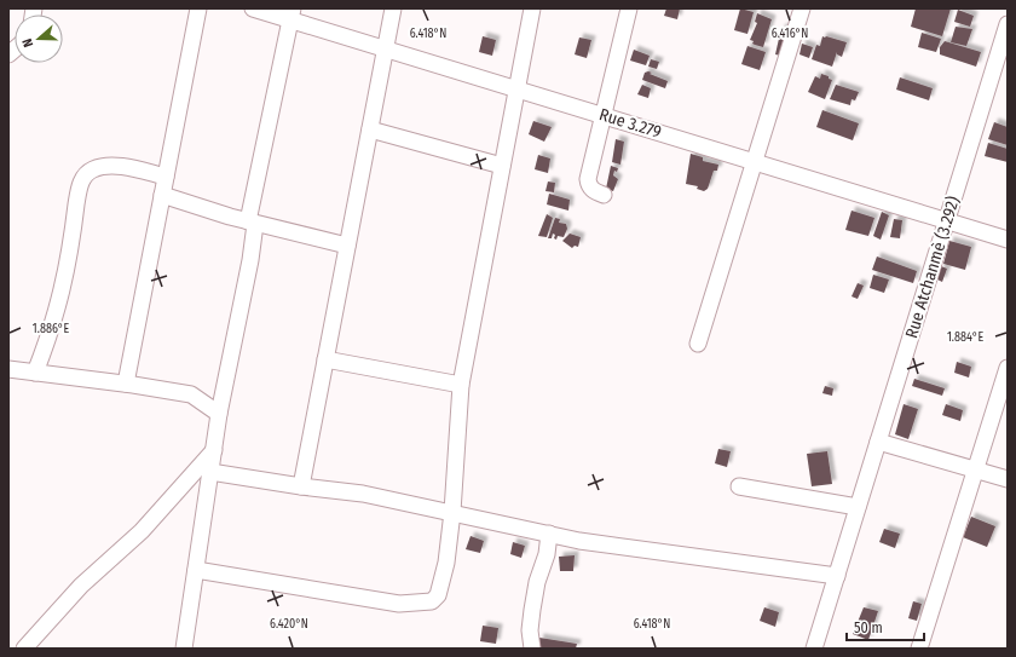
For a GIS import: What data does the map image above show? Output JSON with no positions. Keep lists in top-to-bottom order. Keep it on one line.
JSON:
{"streets":{"street":["Rue 3.279","Rue Atchanmè (3.292)"]},"crossings":[["Rue 3.279","Rue Atchanmè (3.292)"]],"scale_bar":"50 m","north":"left","coordinates":["6.416°N","6.418°N","1.886°E","1.884°E","6.420°N"]}
